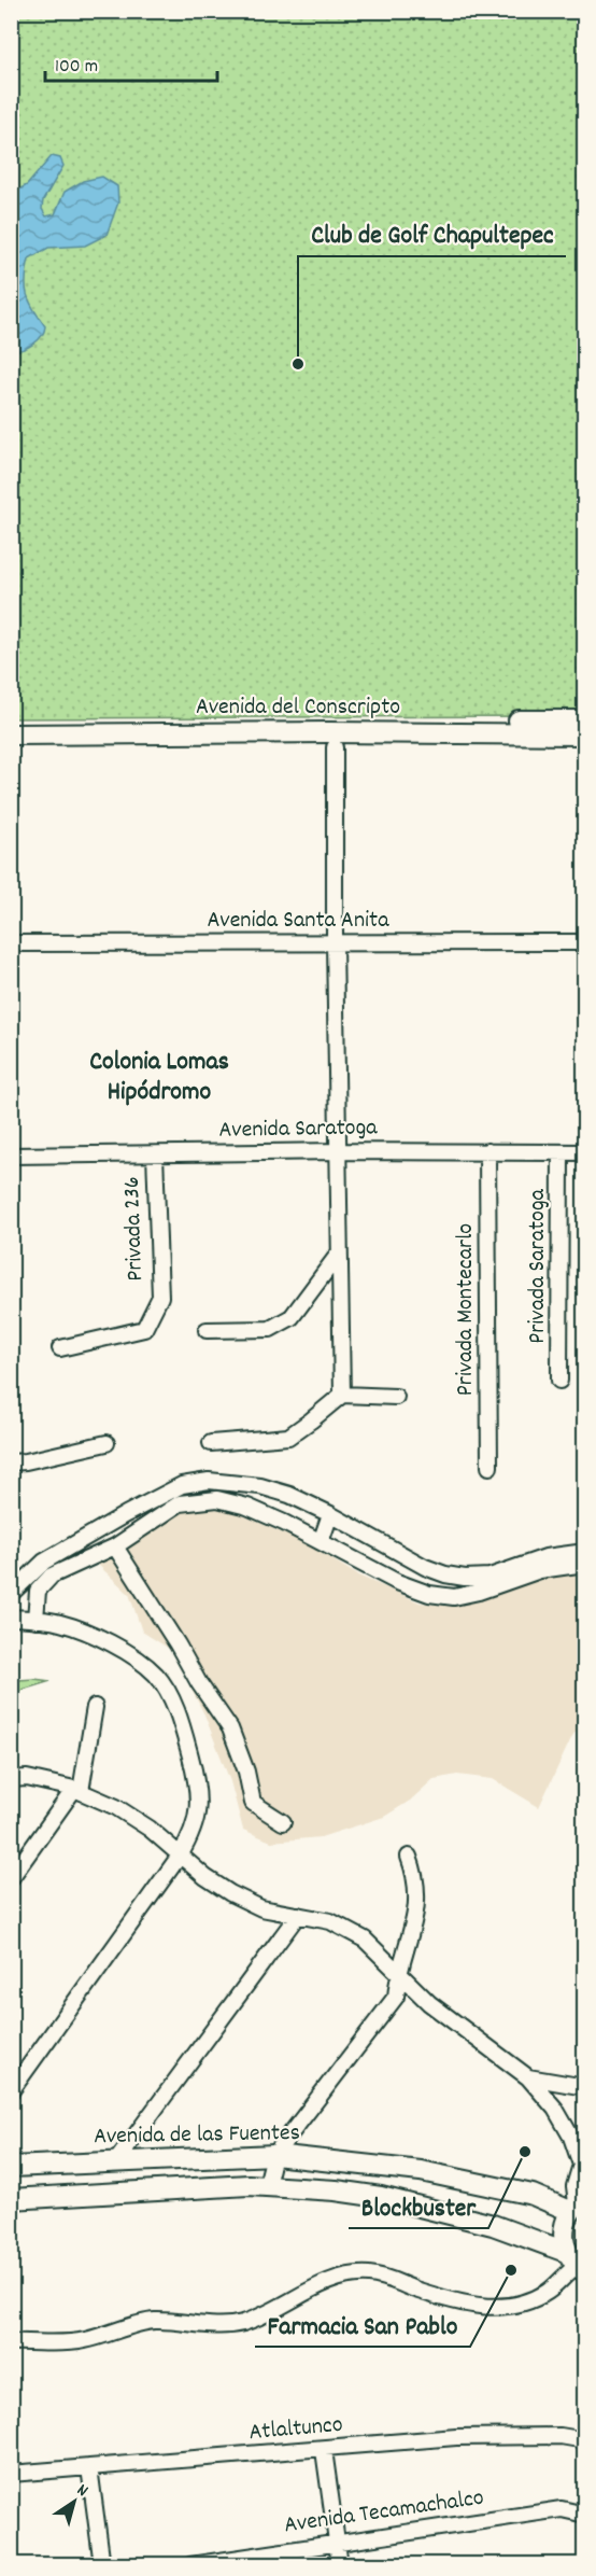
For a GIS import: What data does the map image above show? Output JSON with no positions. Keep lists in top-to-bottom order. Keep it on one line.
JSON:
{"streets":{"main road":["Avenida del Conscripto","Avenida de las Fuentes"],"street":["Avenida Santa Anita","Avenida Saratoga","Privada 236","Privada Saratoga","Privada Montecarlo","Atlaltunco","Avenida Tecamachalco"]},"crossings":[["Avenida Saratoga","Privada 236"],["Avenida Saratoga","Privada Saratoga"],["Avenida Saratoga","Privada Montecarlo"]],"districts":["Colonia Lomas Hipódromo"],"places":["Club de Golf Chapultepec","Blockbuster","Farmacia San Pablo"],"scale_bar":"100 m","north":"top right"}
